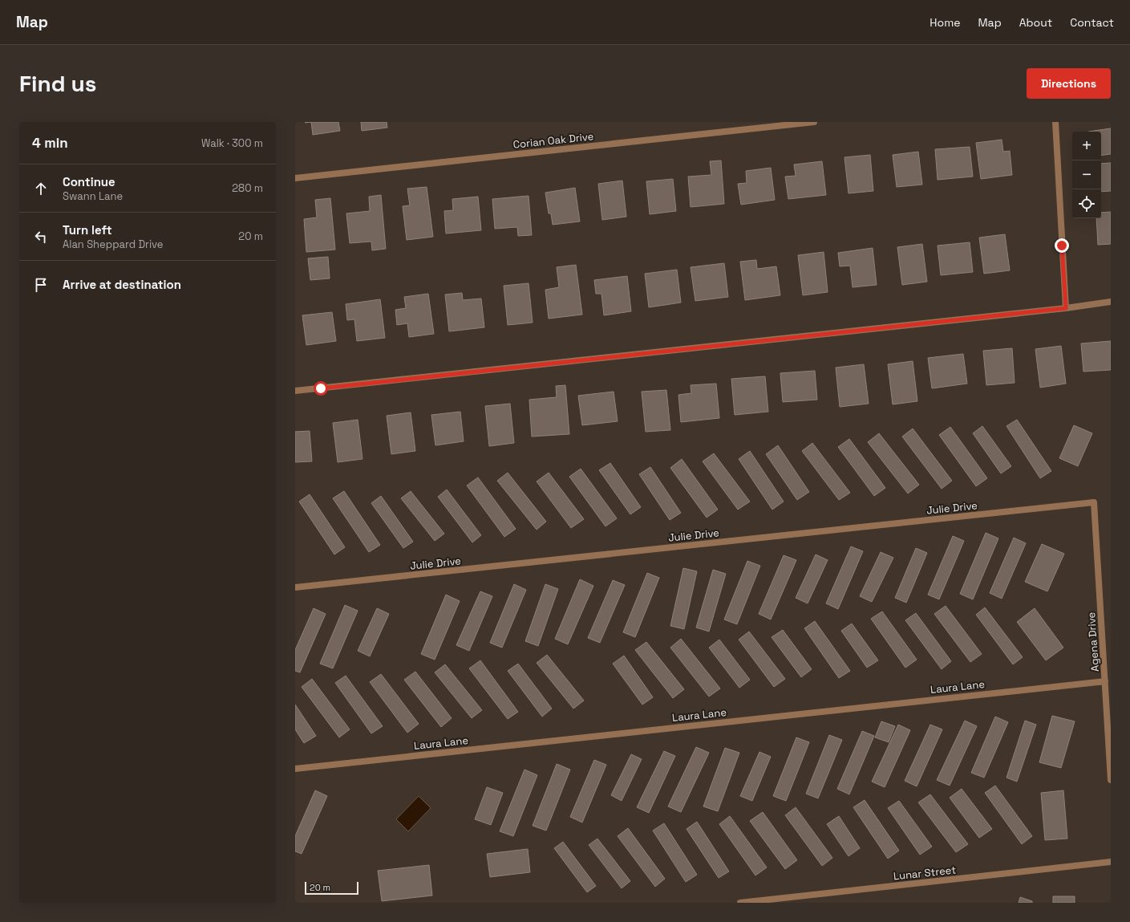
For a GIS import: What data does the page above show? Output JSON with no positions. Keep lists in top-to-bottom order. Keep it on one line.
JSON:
{"streets":{"street":["Corian Oak Drive","Julie Drive","Agena Drive","Laura Lane","Lunar Street"]},"crossings":[["Julie Drive","Agena Drive"],["Agena Drive","Laura Lane"]],"scale_bar":"20 m","page":{"header":"Map","nav":["Home","Map","About","Contact"],"buttons":"Directions","title":"Find us","heading":["4 min","Walk · 300 m"],"map_buttons":["+","−"],"list":[["Continue","Swann Lane","280 m"],["Turn left","Alan Sheppard Drive","20 m"],"Arrive at destination"],"scale":"20 m"}}
